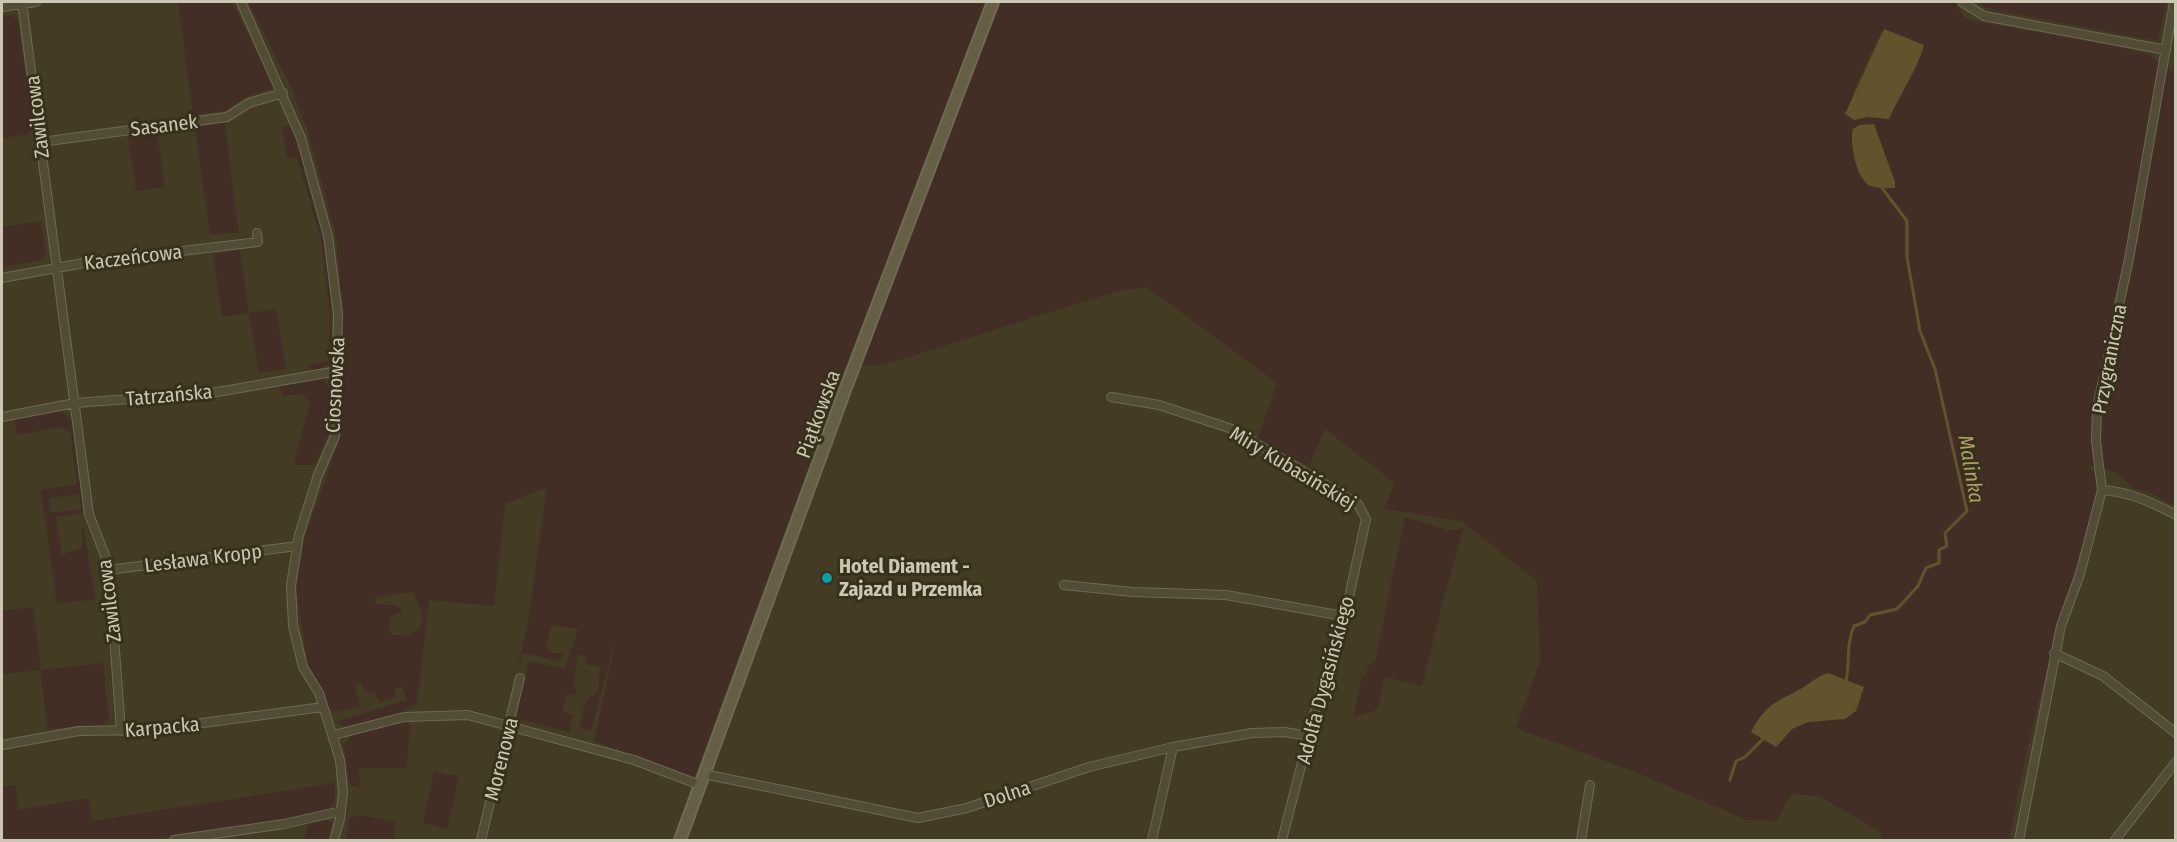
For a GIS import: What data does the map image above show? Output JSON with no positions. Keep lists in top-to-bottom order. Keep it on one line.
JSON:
{"streets":{"main road":["Piątkowska"],"street":["Zawilcowa","Sasanek","Kaczeńcowa","Przygraniczna","Ciosnowska","Tatrzańska","Miry Kubasińskiej","Lesława Kropp","Adolfa Dygasińskiego","Karpacka","Morenowa","Dolna"]},"crossings":[["Zawilcowa","Sasanek"],["Zawilcowa","Kaczeńcowa"],["Zawilcowa","Tatrzańska"],["Zawilcowa","Lesława Kropp"],["Zawilcowa","Karpacka"],["Sasanek","Ciosnowska"],["Ciosnowska","Tatrzańska"],["Ciosnowska","Lesława Kropp"],["Ciosnowska","Karpacka"],["Ciosnowska","Dolna"],["Piątkowska","Dolna"],["Miry Kubasińskiej","Adolfa Dygasińskiego"],["Adolfa Dygasińskiego","Dolna"],["Morenowa","Dolna"]],"water":["Malinka"],"places":["Hotel Diament - Zajazd u Przemka"]}
